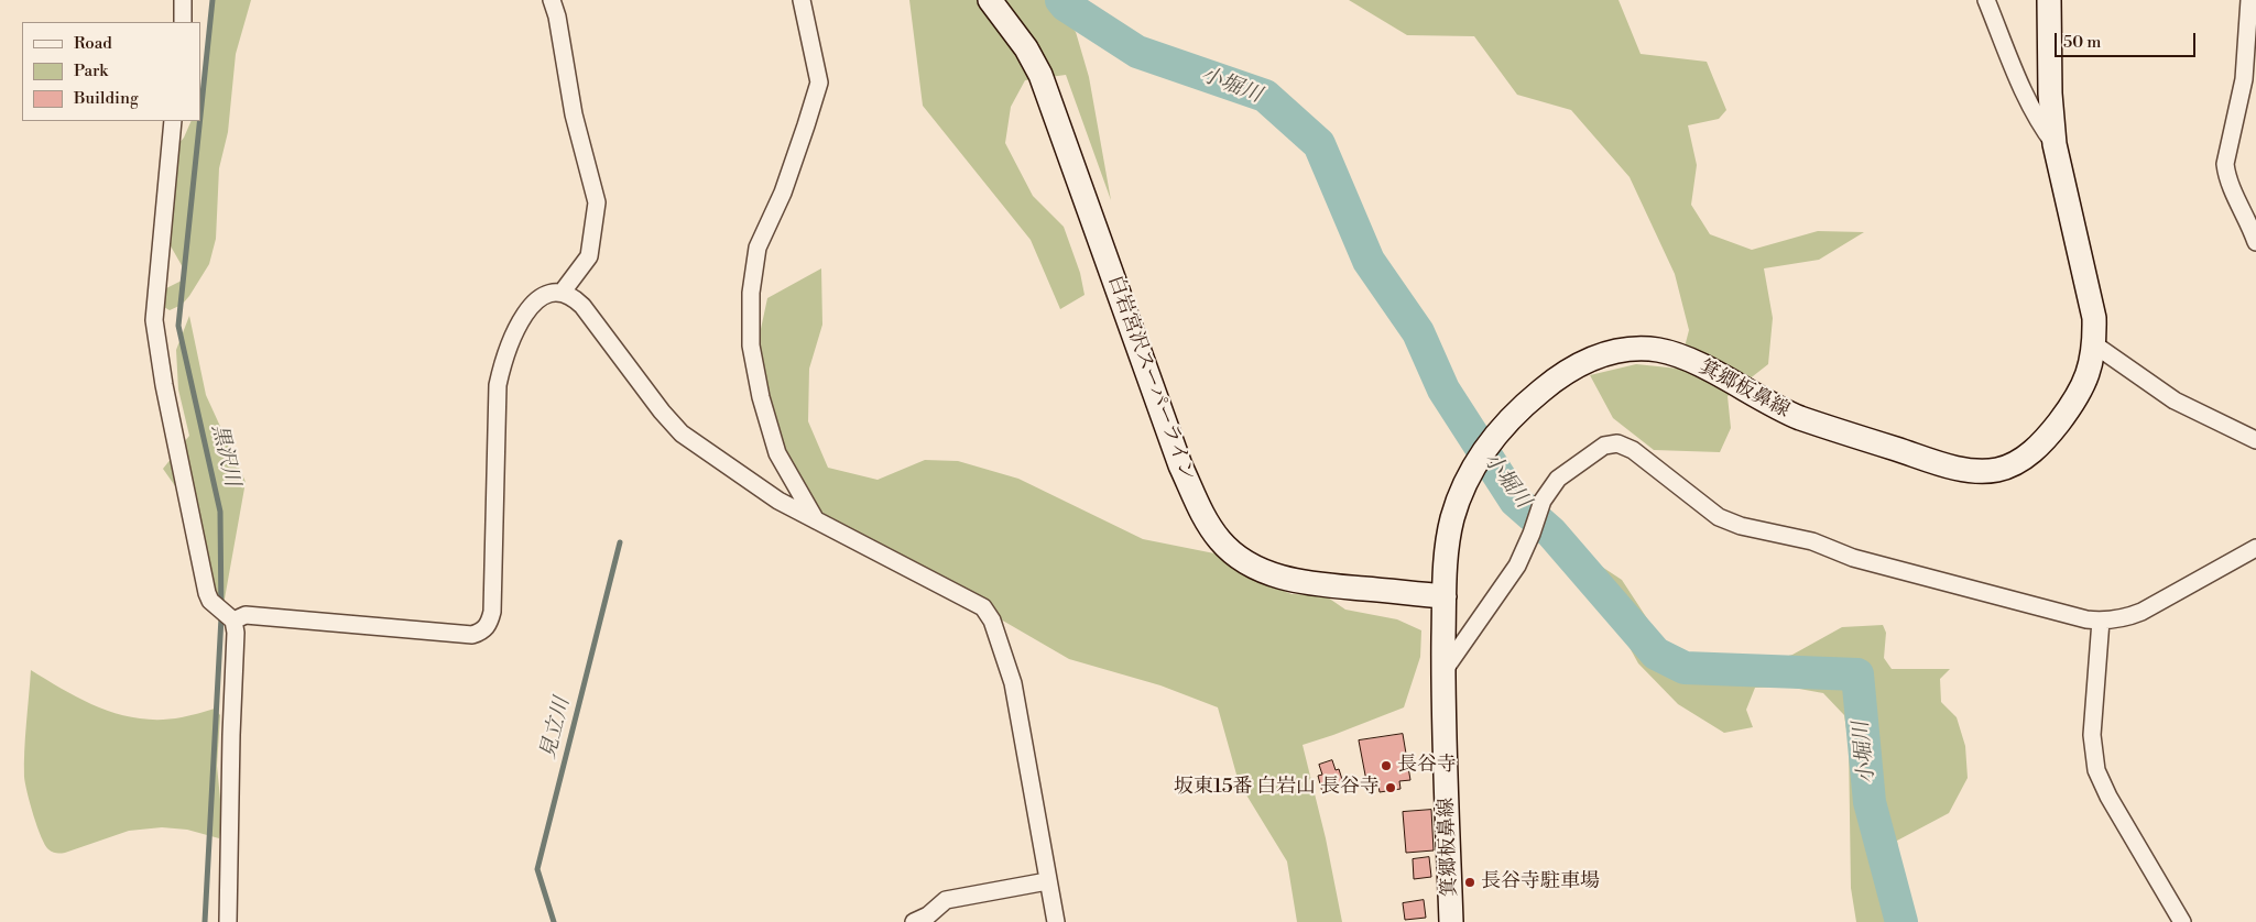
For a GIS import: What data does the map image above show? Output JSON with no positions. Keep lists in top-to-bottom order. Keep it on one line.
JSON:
{"streets":{"main road":["白岩宮沢スーパーライン","箕郷板鼻線"]},"crossings":[["白岩宮沢スーパーライン","箕郷板鼻線"]],"water":["小堀川","黒沢川","見立川"],"places":["長谷寺","坂東15番 白岩山 長谷寺","長谷寺駐車場"],"legend":["Road","Park","Building"],"scale_bar":"50 m"}
